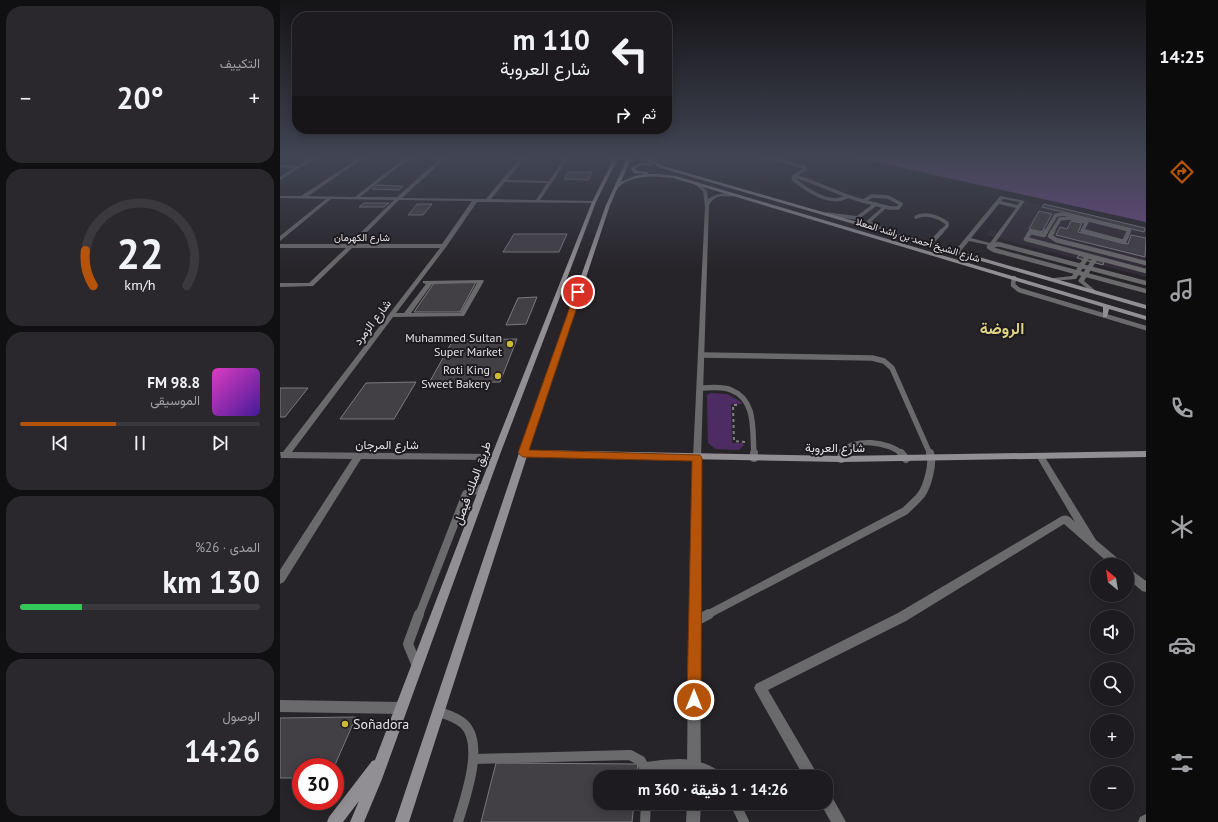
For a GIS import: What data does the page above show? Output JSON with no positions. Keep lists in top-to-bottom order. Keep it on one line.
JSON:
{"streets":{"main road":["شارع الشيخ أحمد بن راشد المعلا","شارع العروبة","طريق الملك فيصل"],"street":["شارع الكهرمان","شارع الزمرد","شارع المرجان"]},"crossings":[["شارع الكهرمان","شارع الزمرد"],["شارع الزمرد","شارع المرجان"],["شارع المرجان","طريق الملك فيصل"]],"districts":["الروضة"],"places":["Muhammed Sultan Super Market","Roti King Sweet Bakery","Soñadora"],"north":"top left","page":{"tabs":"14:25","tile":["التكييف",["المدى · 26%","130 km"],["الوصول","14:26"]],"turn":["110 m","شارع العروبة"],"heat":["−","20°","+"],"then":"ثم","song":["98.8 FM","الموسيقى"],"map_buttons":["+","−"],"limit":"30","trip":"14:26 · 1 دقيقة · 360 m","gauge":["22","km/h"]}}
